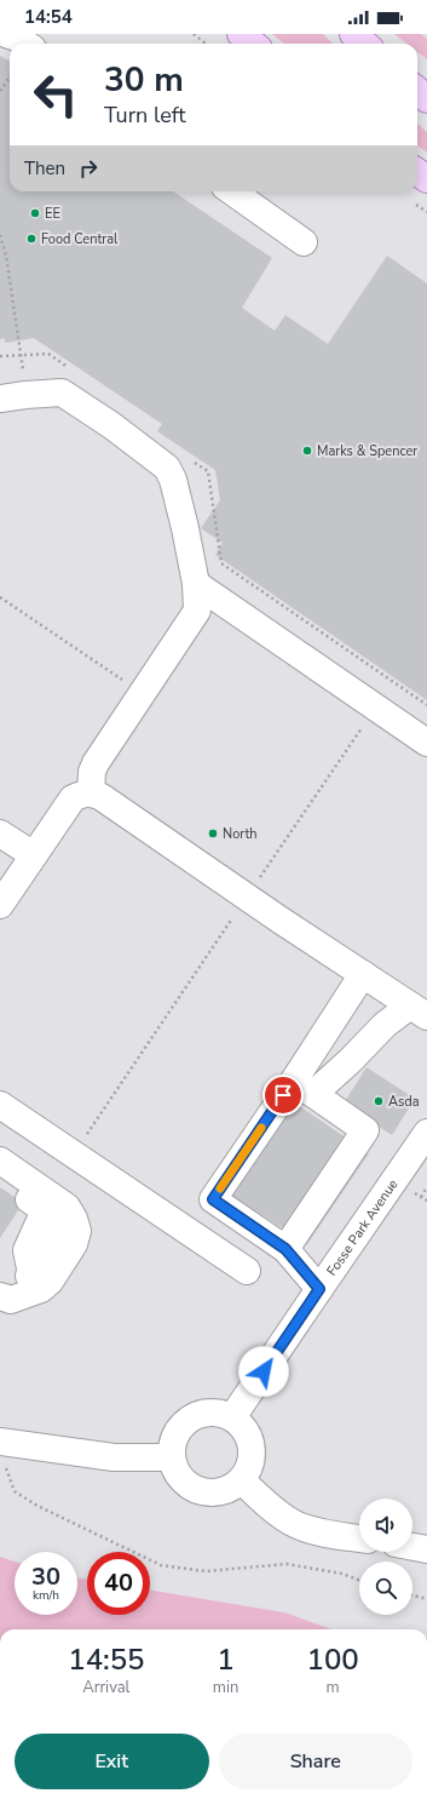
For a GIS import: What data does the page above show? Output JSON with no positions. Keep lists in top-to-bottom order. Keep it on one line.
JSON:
{"streets":{"street":["Fosse Park Avenue"]},"places":["EE","Food Central","Marks & Spencer","North","Asda"],"page":{"status":"14:54","turn":["30 m","Turn left"],"then":"Then","speed":"30 km/h","limit":"40","eta":["14:55","Arrival","1","min","100","m"],"buttons":["Exit","Share"]}}
